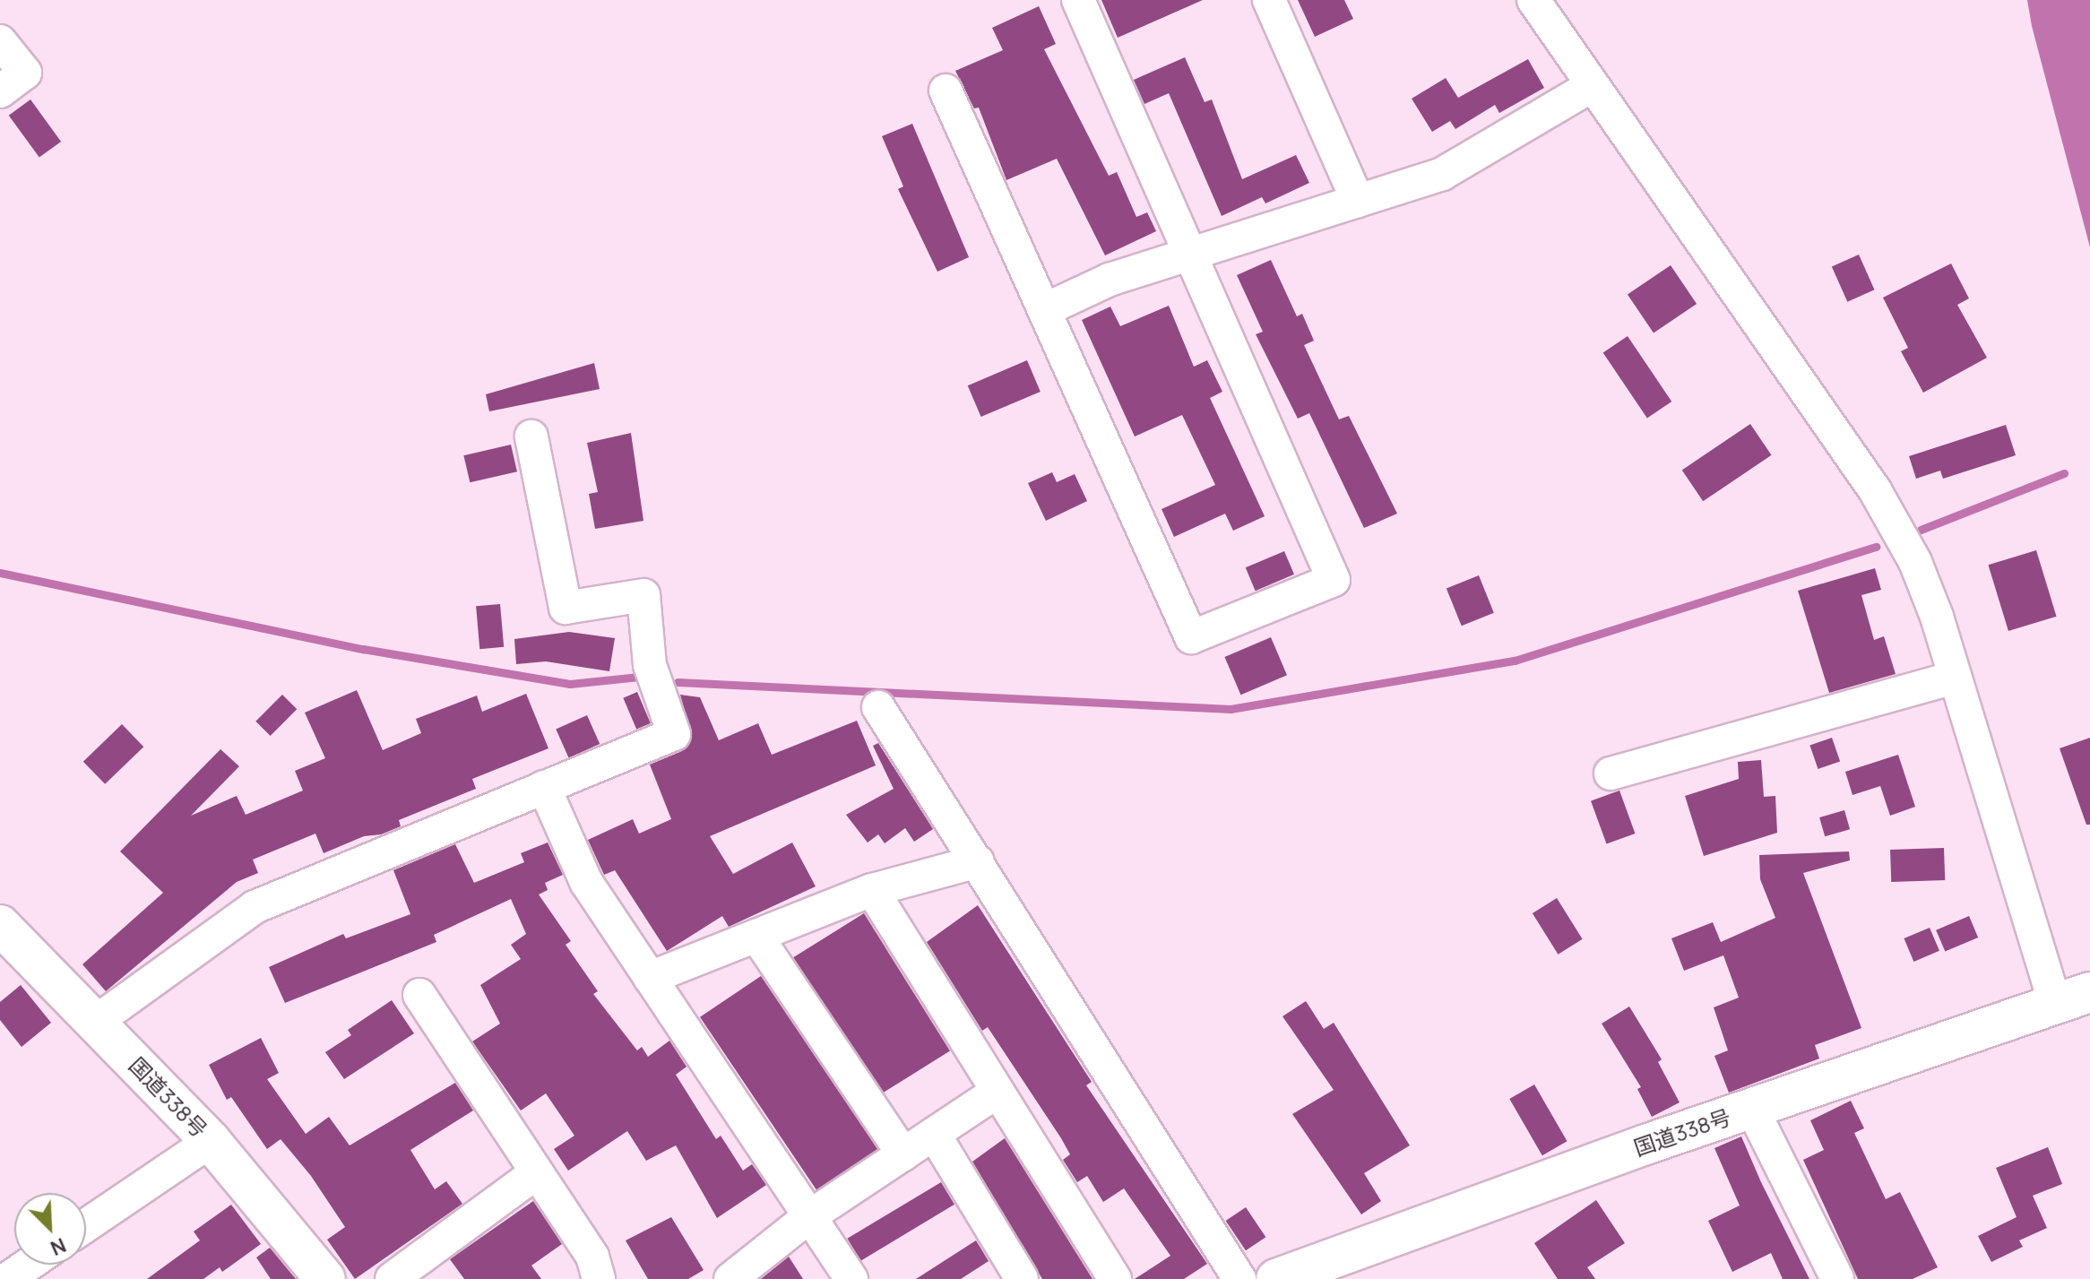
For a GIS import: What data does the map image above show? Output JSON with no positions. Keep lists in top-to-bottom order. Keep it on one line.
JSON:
{"streets":{"highway":["国道338号"]},"north":"bottom right"}
